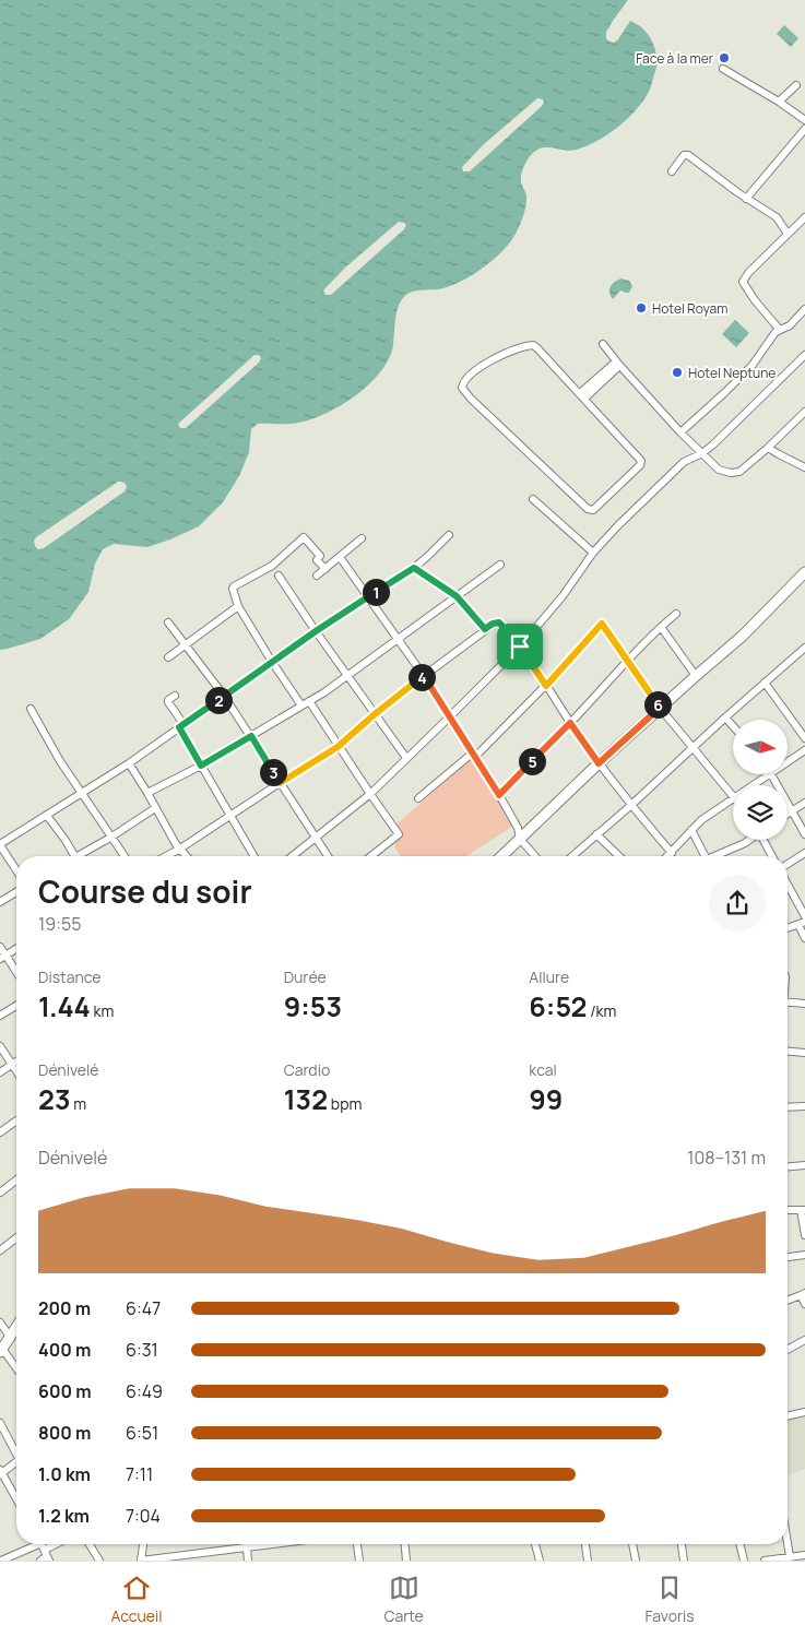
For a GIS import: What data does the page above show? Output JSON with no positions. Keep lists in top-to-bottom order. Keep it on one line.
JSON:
{"places":["Face à la mer","Hotel Royam","Hotel Neptune"],"north":"right","page":{"pins":["1","4","2","6","5","3"],"heading":["Course du soir","19:55"],"stats":[["Distance","1.44 km"],["Durée","9:53"],["Allure","6:52 /km"],["Dénivelé","23 m"],["Cardio","132 bpm"],["kcal","99"]],"chart":["Dénivelé","108–131 m"],"list":[{"name":"200 m","note":"6:47"},{"name":"400 m","note":"6:31"},{"name":"600 m","note":"6:49"},{"name":"800 m","note":"6:51"},{"name":"1.0 km","note":"7:11"},{"name":"1.2 km","note":"7:04"}],"tabs":["Accueil","Carte","Favoris"]}}
